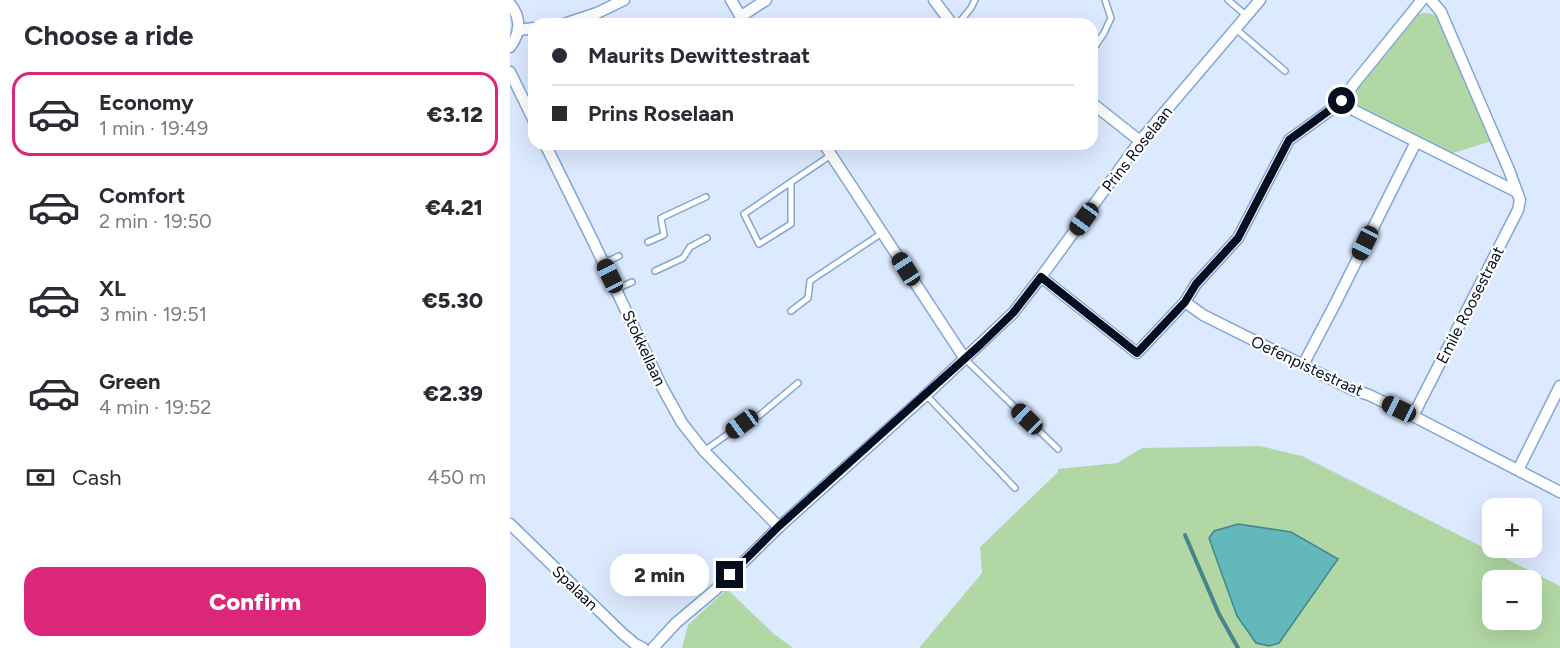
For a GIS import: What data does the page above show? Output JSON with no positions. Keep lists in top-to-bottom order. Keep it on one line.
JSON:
{"streets":{"street":["Prins Roselaan","Emile Roosestraat","Stokkellaan","Oefenpistestraat","Spalaan"]},"crossings":[["Prins Roselaan","Stokkellaan"],["Emile Roosestraat","Oefenpistestraat"]],"page":{"heading":"Choose a ride","banner":["Maurits Dewittestraat","Prins Roselaan"],"list":[{"name":"Economy","note":"1 min · 19:49","value":"€3.12"},{"name":"Comfort","note":"2 min · 19:50","value":"€4.21"},{"name":"XL","note":"3 min · 19:51","value":"€5.30"},{"name":"Green","note":"4 min · 19:52","value":"€2.39"}],"pay":["Cash","450 m"],"map_buttons":["+","−"],"bubble":"2 min","buttons":"Confirm"}}
